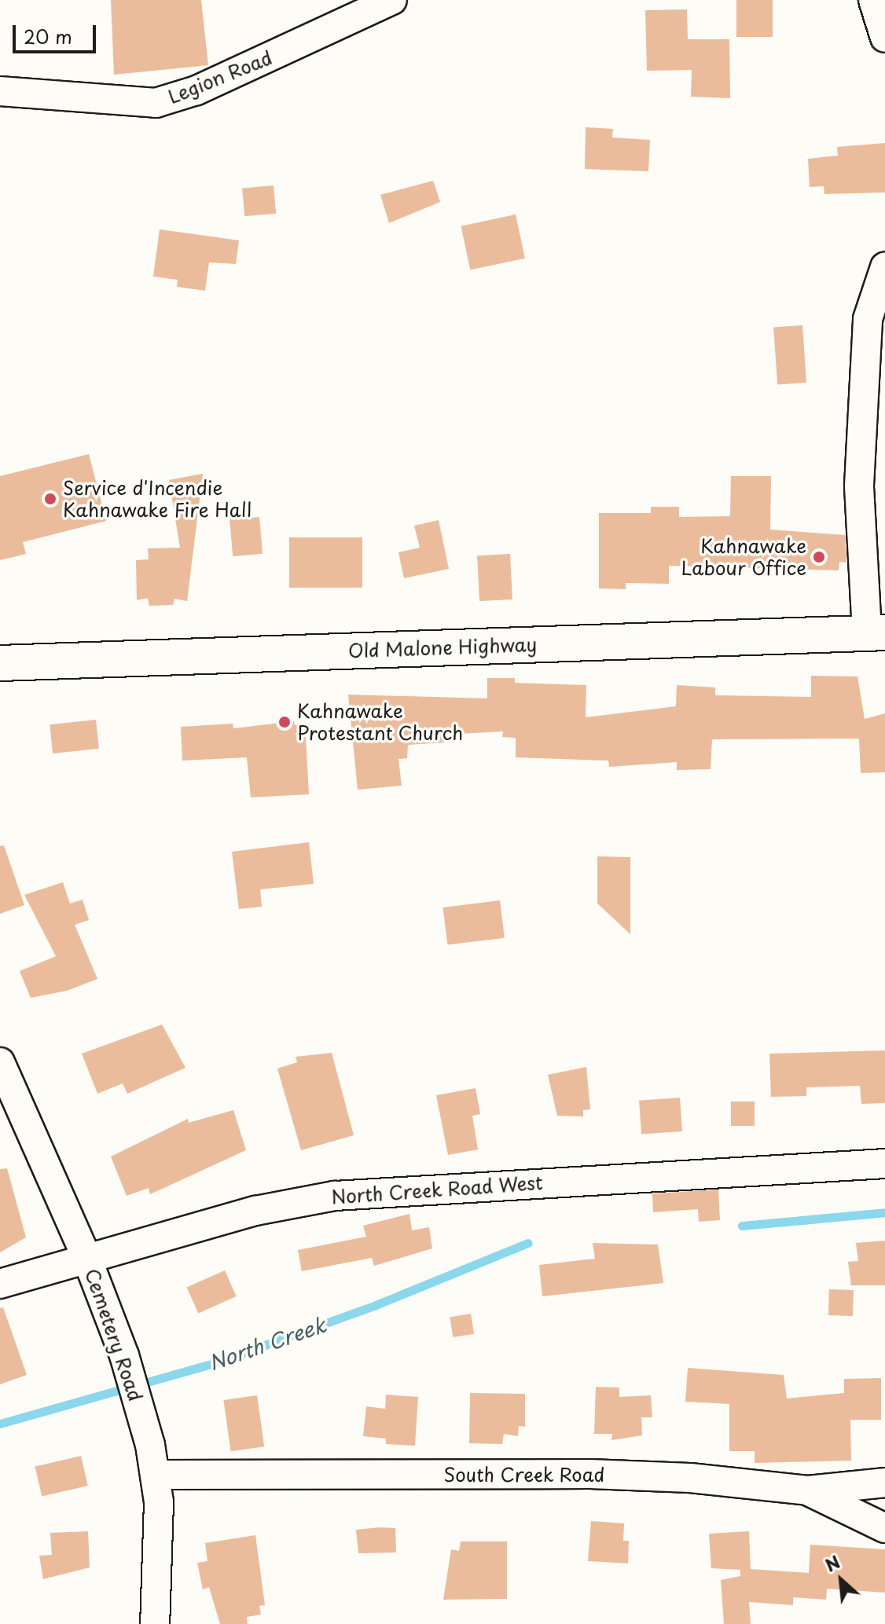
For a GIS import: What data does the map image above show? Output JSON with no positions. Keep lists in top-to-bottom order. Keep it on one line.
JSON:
{"streets":{"street":["Legion Road","Old Malone Highway","North Creek Road West","Cemetery Road","South Creek Road"]},"crossings":[["North Creek Road West","Cemetery Road"],["Cemetery Road","South Creek Road"]],"water":["North Creek"],"places":["Service d'Incendie Kahnawake Fire Hall","Kahnawake Labour Office","Kahnawake Protestant Church"],"scale_bar":"20 m","north":"top left"}
